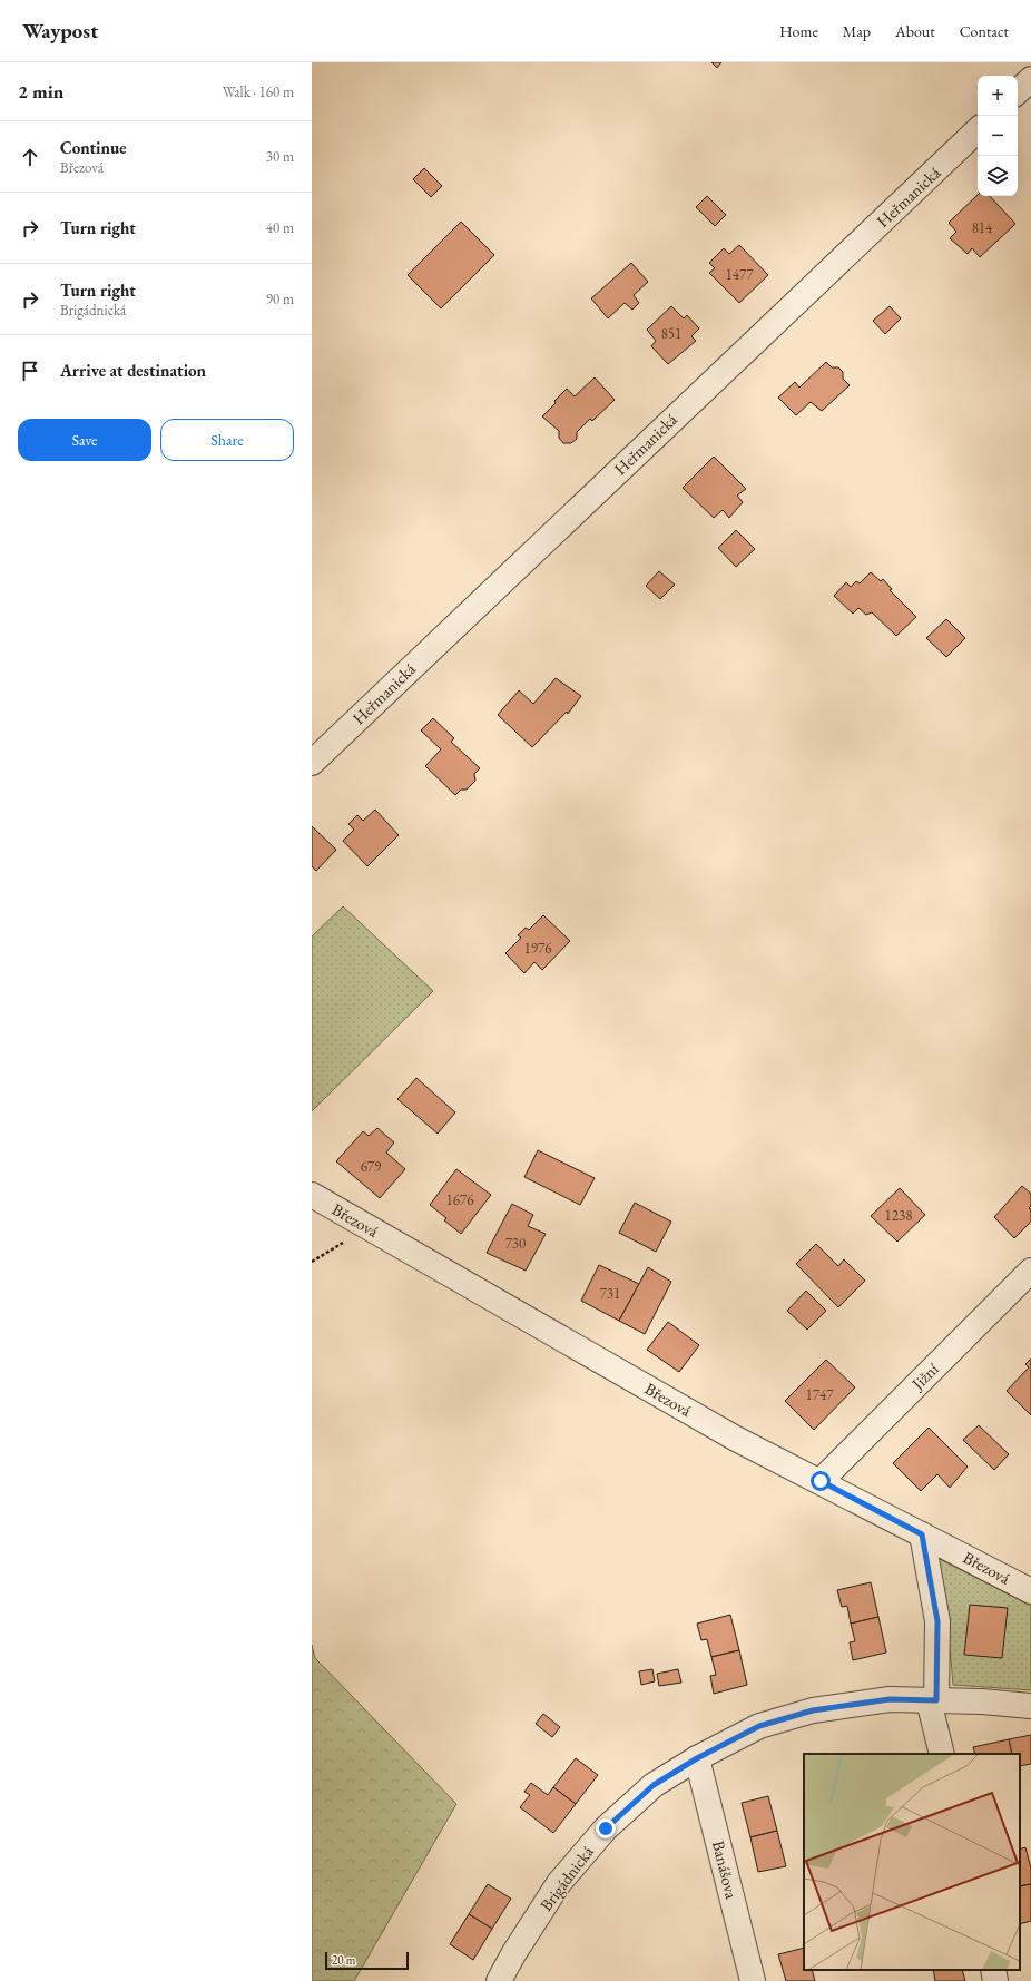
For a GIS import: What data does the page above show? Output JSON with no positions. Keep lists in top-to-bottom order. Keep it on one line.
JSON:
{"streets":{"street":["Heřmanická","Březová","Jižní","Banášova","Brigádnická"]},"crossings":[["Březová","Jižní"],["Banášova","Brigádnická"]],"house_numbers":["814","1477","851","1976","679","1676","1238","730","731","1747"],"scale_bar":"20 m","page":{"header":"Waypost","nav":["Home","Map","About","Contact"],"heading":["2 min","Walk · 160 m"],"map_buttons":["+","−"],"list":[["Continue","Březová","30 m"],["Turn right","40 m"],["Turn right","Brigádnická","90 m"],"Arrive at destination"],"buttons":["Save","Share"],"scale":"20 m"}}
